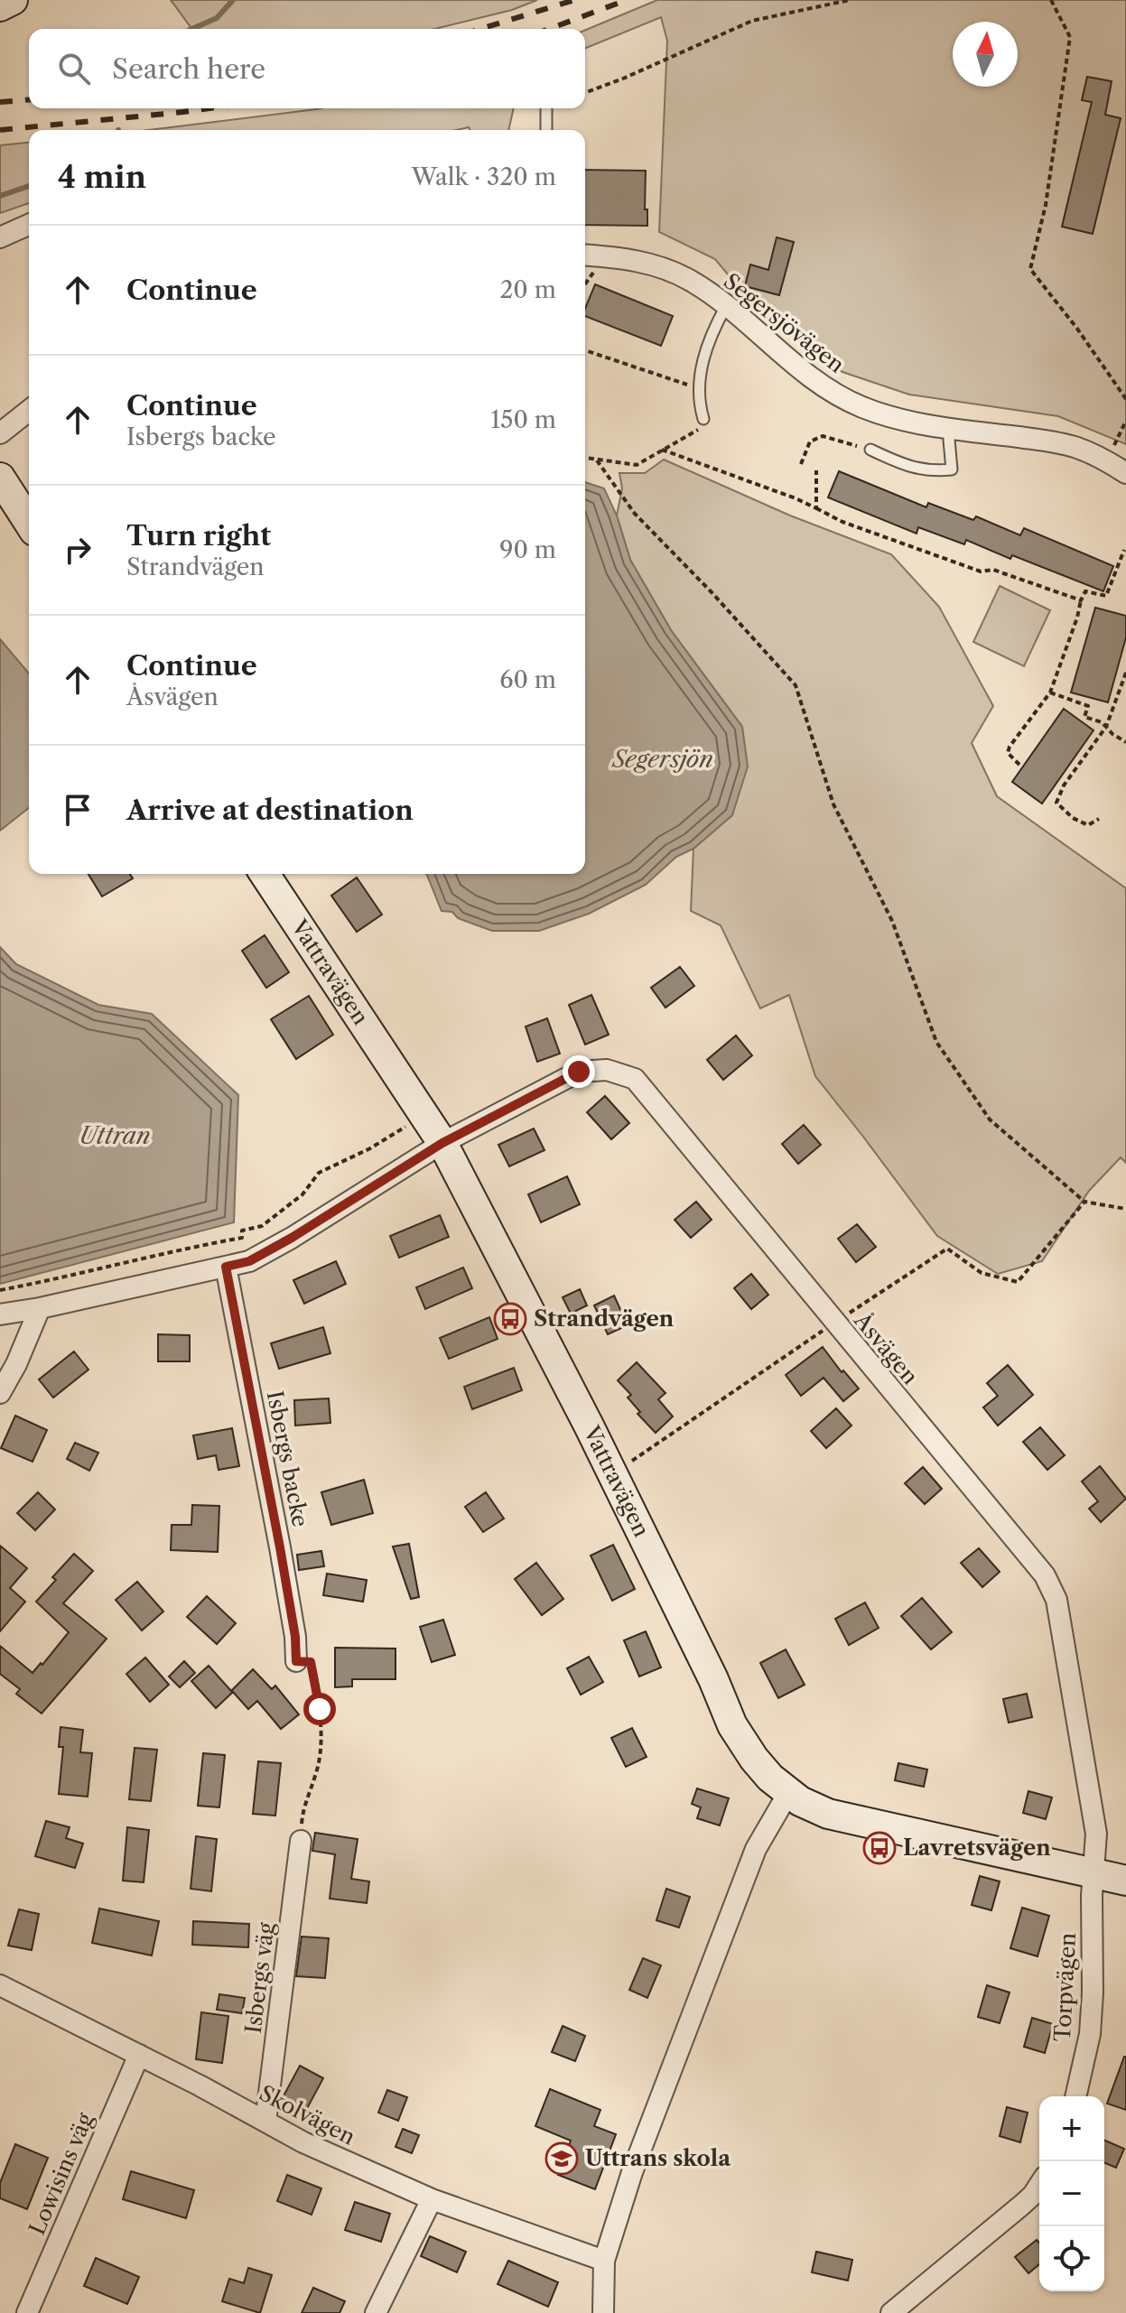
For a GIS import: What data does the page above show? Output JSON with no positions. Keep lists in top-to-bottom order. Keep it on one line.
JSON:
{"streets":{"street":["Segersjövägen","Vattravägen","Åsvägen","Isbergs backe","Isbergs väg","Torpvägen","Skolvägen","Lowisins väg"]},"crossings":[["Vattravägen","Åsvägen"],["Vattravägen","Torpvägen"],["Åsvägen","Torpvägen"],["Isbergs väg","Skolvägen"],["Skolvägen","Lowisins väg"]],"water":["Segersjön","Uttran"],"places":{"bus stop":["Strandvägen","Lavretsvägen"],"school or university":["Uttrans skola"]},"north":"top","page":{"search":"Search here","heading":["4 min","Walk · 320 m"],"list":[["Continue","20 m"],["Continue","Isbergs backe","150 m"],["Turn right","Strandvägen","90 m"],["Continue","Åsvägen","60 m"],"Arrive at destination"],"map_buttons":["+","−"]}}
